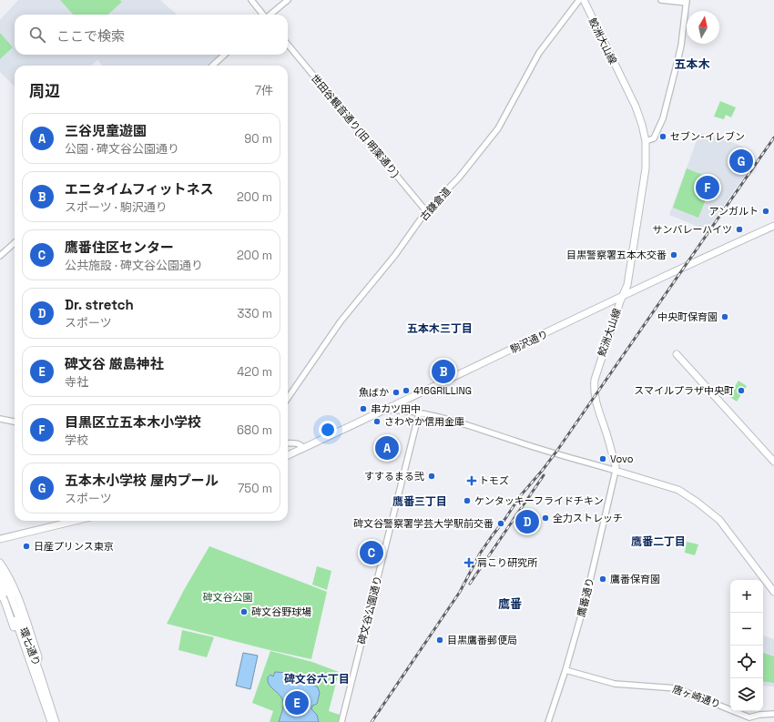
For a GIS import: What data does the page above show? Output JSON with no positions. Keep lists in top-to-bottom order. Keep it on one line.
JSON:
{"streets":{"main road":["鮫洲大山線","駒沢通り","環七通り"],"street":["世田谷観音通り(旧 明薬通り)","古鎌倉道","鷹番通り","碑文谷公園通り","唐ヶ崎通り"]},"crossings":[["鮫洲大山線","駒沢通り"],["鮫洲大山線","鷹番通り"],["世田谷観音通り(旧 明薬通り)","古鎌倉道"],["鷹番通り","唐ヶ崎通り"]],"districts":["五本木","五本木三丁目","鷹番三丁目","鷹番二丁目","鷹番","碑文谷六丁目"],"parks":["碑文谷公園"],"places":{"other":["セブン-イレブン","アンガルト","サンバレーハイツ","目黒警察署五本木交番","中央町保育園","416GRILLING","スマイルプラザ中央町","魚ばか","串カツ田中","さわやか信用金庫","Vovo","すするまる弐","ケンタッキーフライドチキン","全力ストレッチ","碑文谷警察署学芸大学駅前交番","日産プリンス東京","鷹番保育園","碑文谷野球場","目黒鷹番郵便局"],"health":["トモズ","肩こり研究所"]},"north":"top","page":{"search":"ここで検索","heading":["周辺","7件"],"list":[{"mark":"A","name":"三谷児童遊園","note":"公園 · 碑文谷公園通り","value":"90 m"},{"mark":"B","name":"エニタイムフィットネス","note":"スポーツ · 駒沢通り","value":"200 m"},{"mark":"C","name":"鷹番住区センター","note":"公共施設 · 碑文谷公園通り","value":"200 m"},{"mark":"D","name":"Dr. stretch","note":"スポーツ","value":"330 m"},{"mark":"E","name":"碑文谷 厳島神社","note":"寺社","value":"420 m"},{"mark":"F","name":"目黒区立五本木小学校","note":"学校","value":"680 m"},{"mark":"G","name":"五本木小学校 屋内プール","note":"スポーツ","value":"750 m"}],"pins":["G","F","B","A","D","C","E"],"map_buttons":["+","−"]}}
